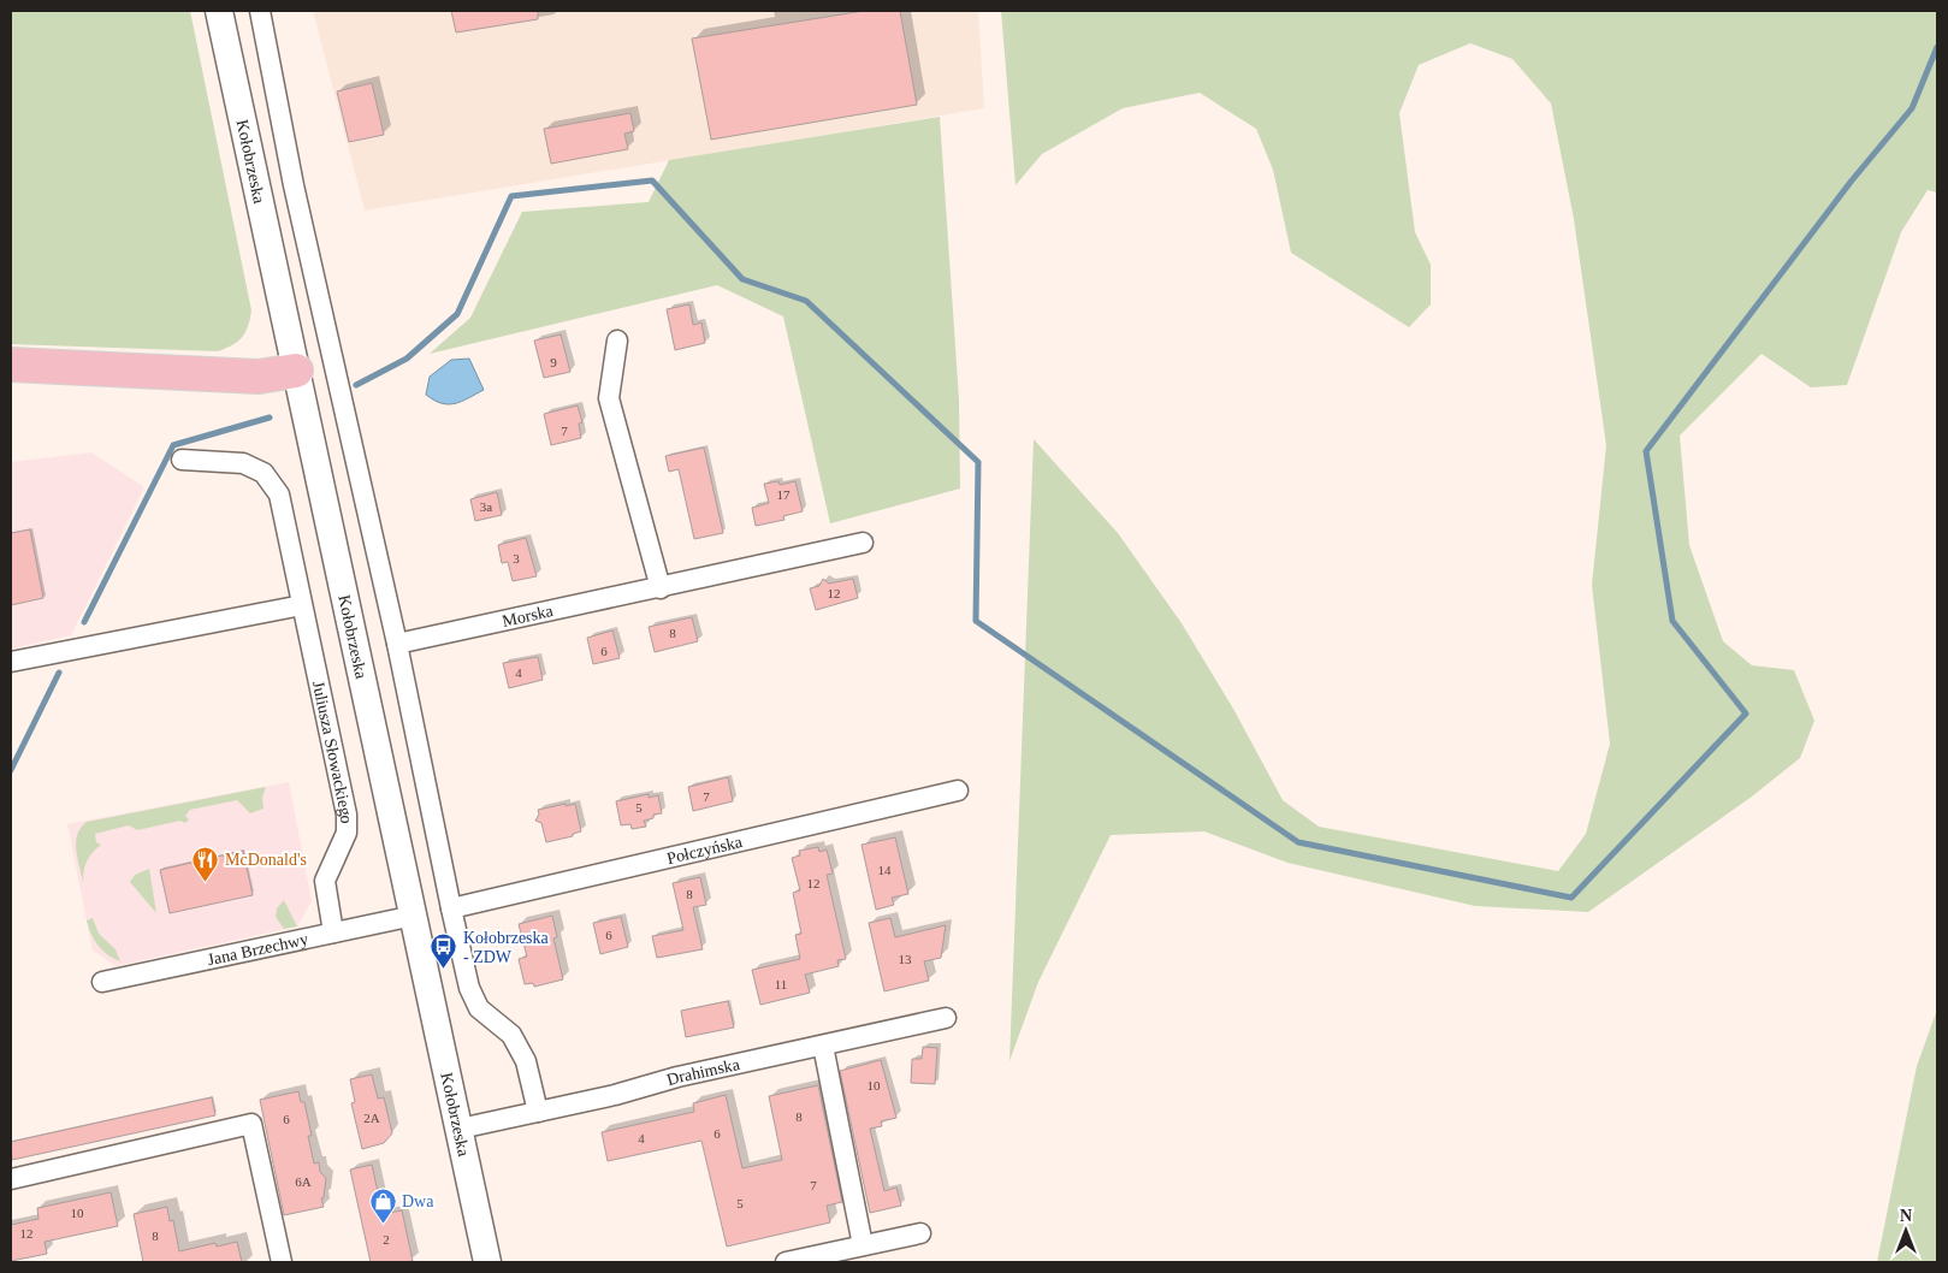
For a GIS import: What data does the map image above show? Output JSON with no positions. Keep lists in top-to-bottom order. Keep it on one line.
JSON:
{"streets":{"main road":["Kołobrzeska"],"street":["Morska","Juliusza Słowackiego","Połczyńska","Jana Brzechwy","Drahimska"]},"crossings":[["Kołobrzeska","Jana Brzechwy"],["Kołobrzeska","Drahimska"],["Juliusza Słowackiego","Jana Brzechwy"]],"places":{"restaurant":["McDonald's"],"bus stop":["Kołobrzeska - ZDW"],"shop":["Dwa"]},"house_numbers":["9","7","17","3a","3","12","8","6","4","7","5","14","12","8","6","13","11","10","8","2A","6","6","4","6A","7","5","10","12","8","2"],"north":"top"}
